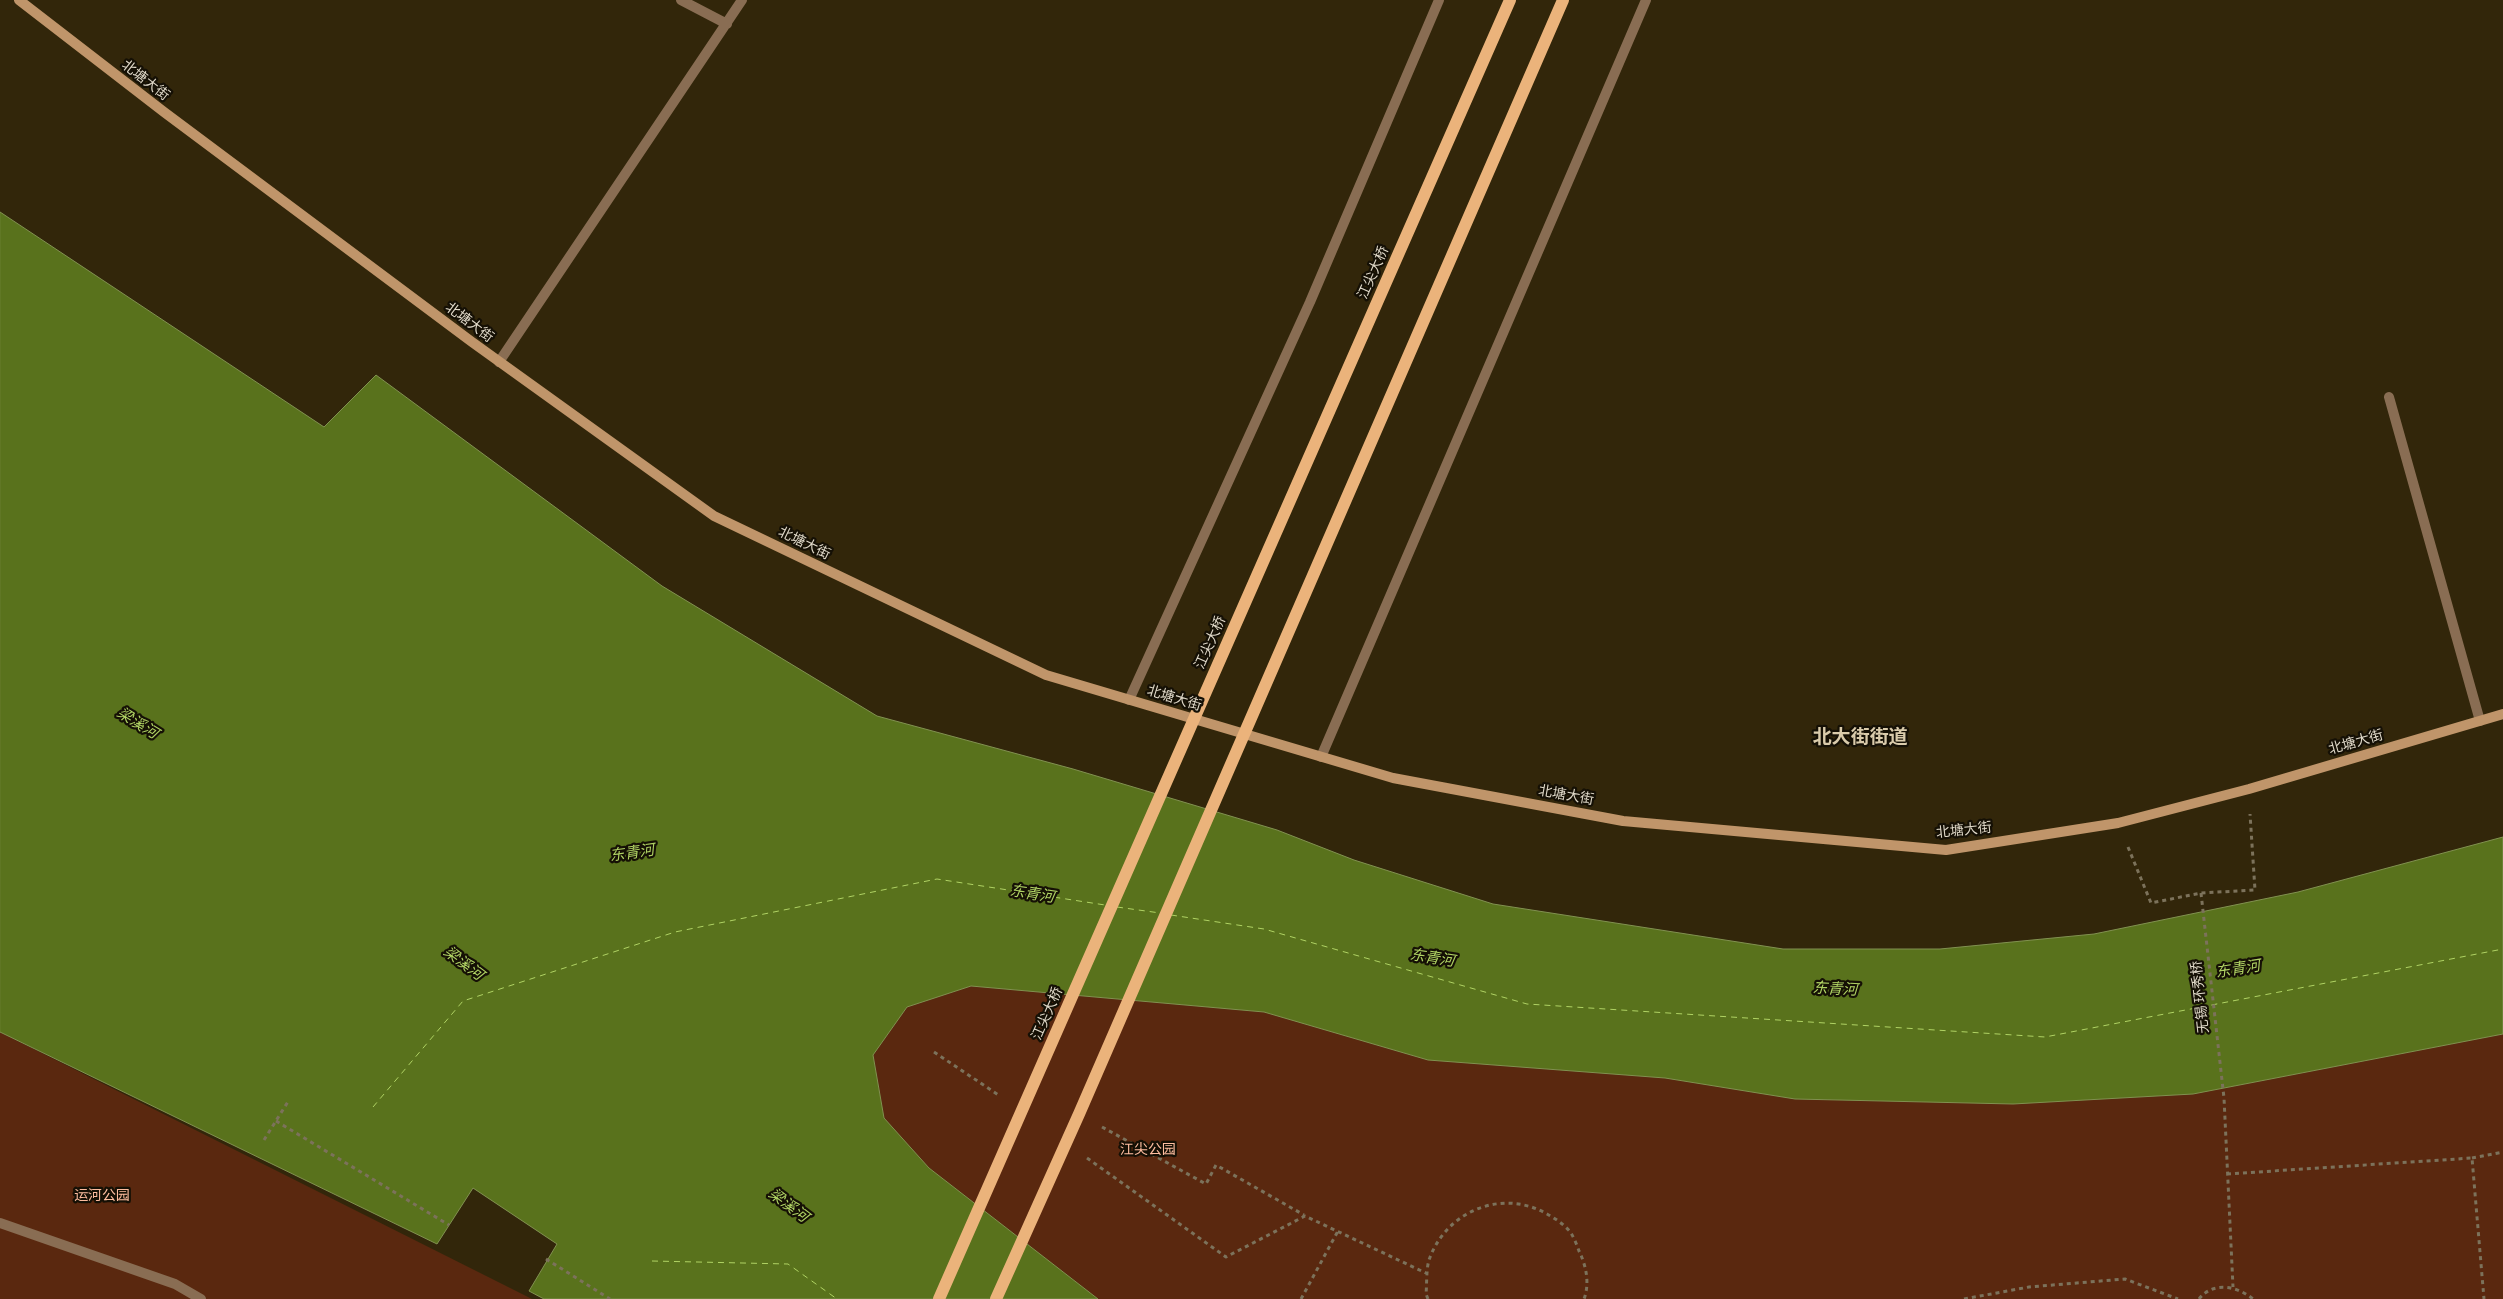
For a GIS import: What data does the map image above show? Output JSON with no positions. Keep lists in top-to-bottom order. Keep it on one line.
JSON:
{"streets":{"main road":["北塘大街","江尖大桥"],"path":["无锡 环秀桥"]},"districts":["北大街街道"],"water":["梁溪河","东青河"],"parks":["江尖公园","运河公园"]}
